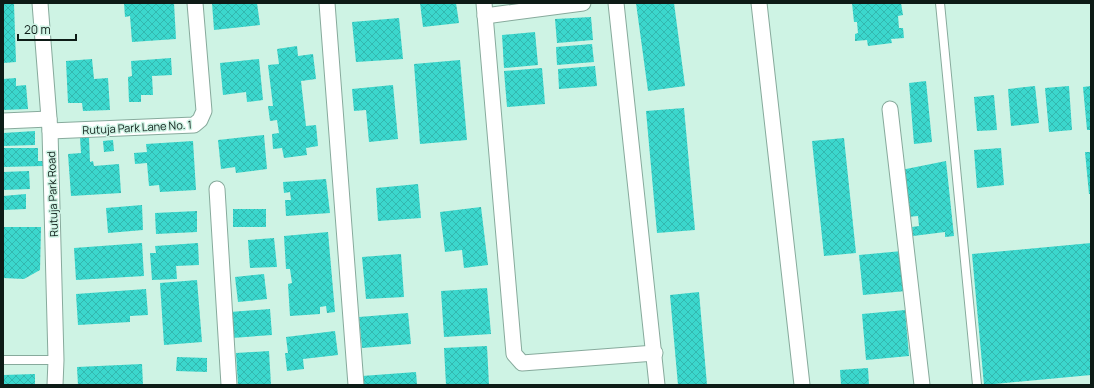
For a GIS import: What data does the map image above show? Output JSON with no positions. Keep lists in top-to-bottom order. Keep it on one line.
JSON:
{"streets":{"street":["Rutuja Park Lane No. 1","Rutuja Park Road"]},"crossings":[["Rutuja Park Lane No. 1","Rutuja Park Road"]],"scale_bar":"20 m"}
